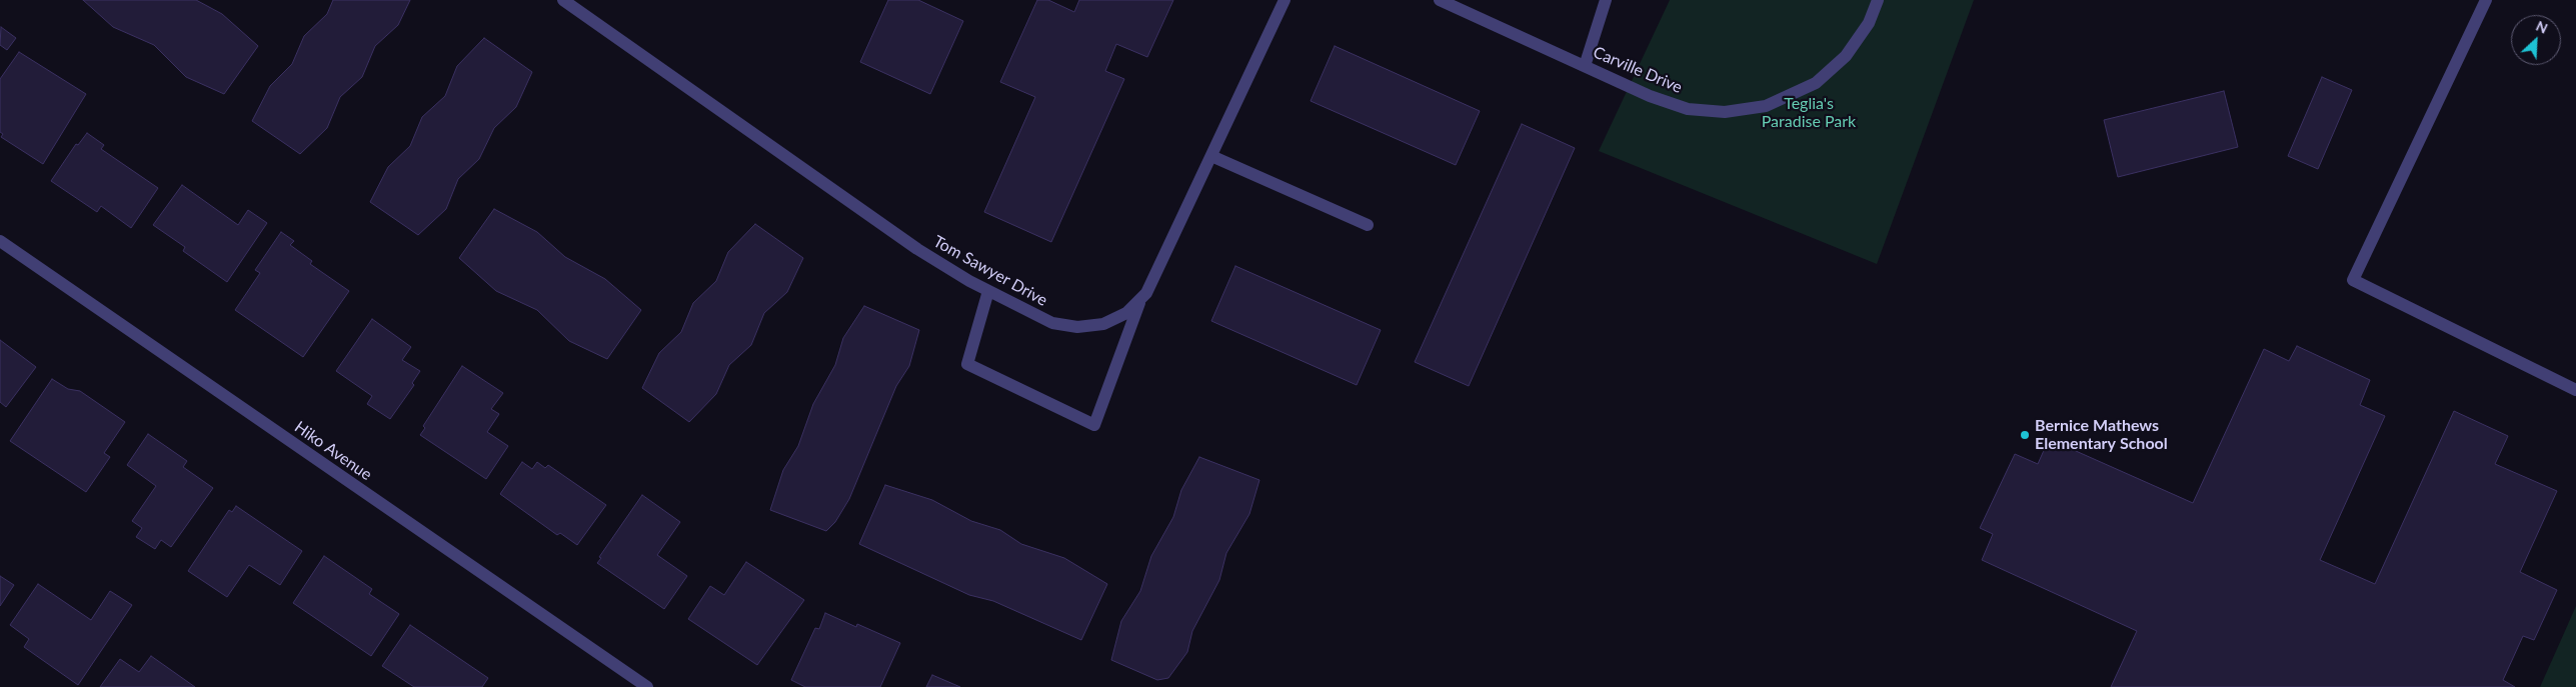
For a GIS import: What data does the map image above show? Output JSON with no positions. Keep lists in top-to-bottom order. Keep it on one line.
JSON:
{"streets":{"street":["Carville Drive","Tom Sawyer Drive","Hiko Avenue"]},"parks":["Teglia's Paradise Park"],"places":["Bernice Mathews Elementary School"],"north":"top right"}
